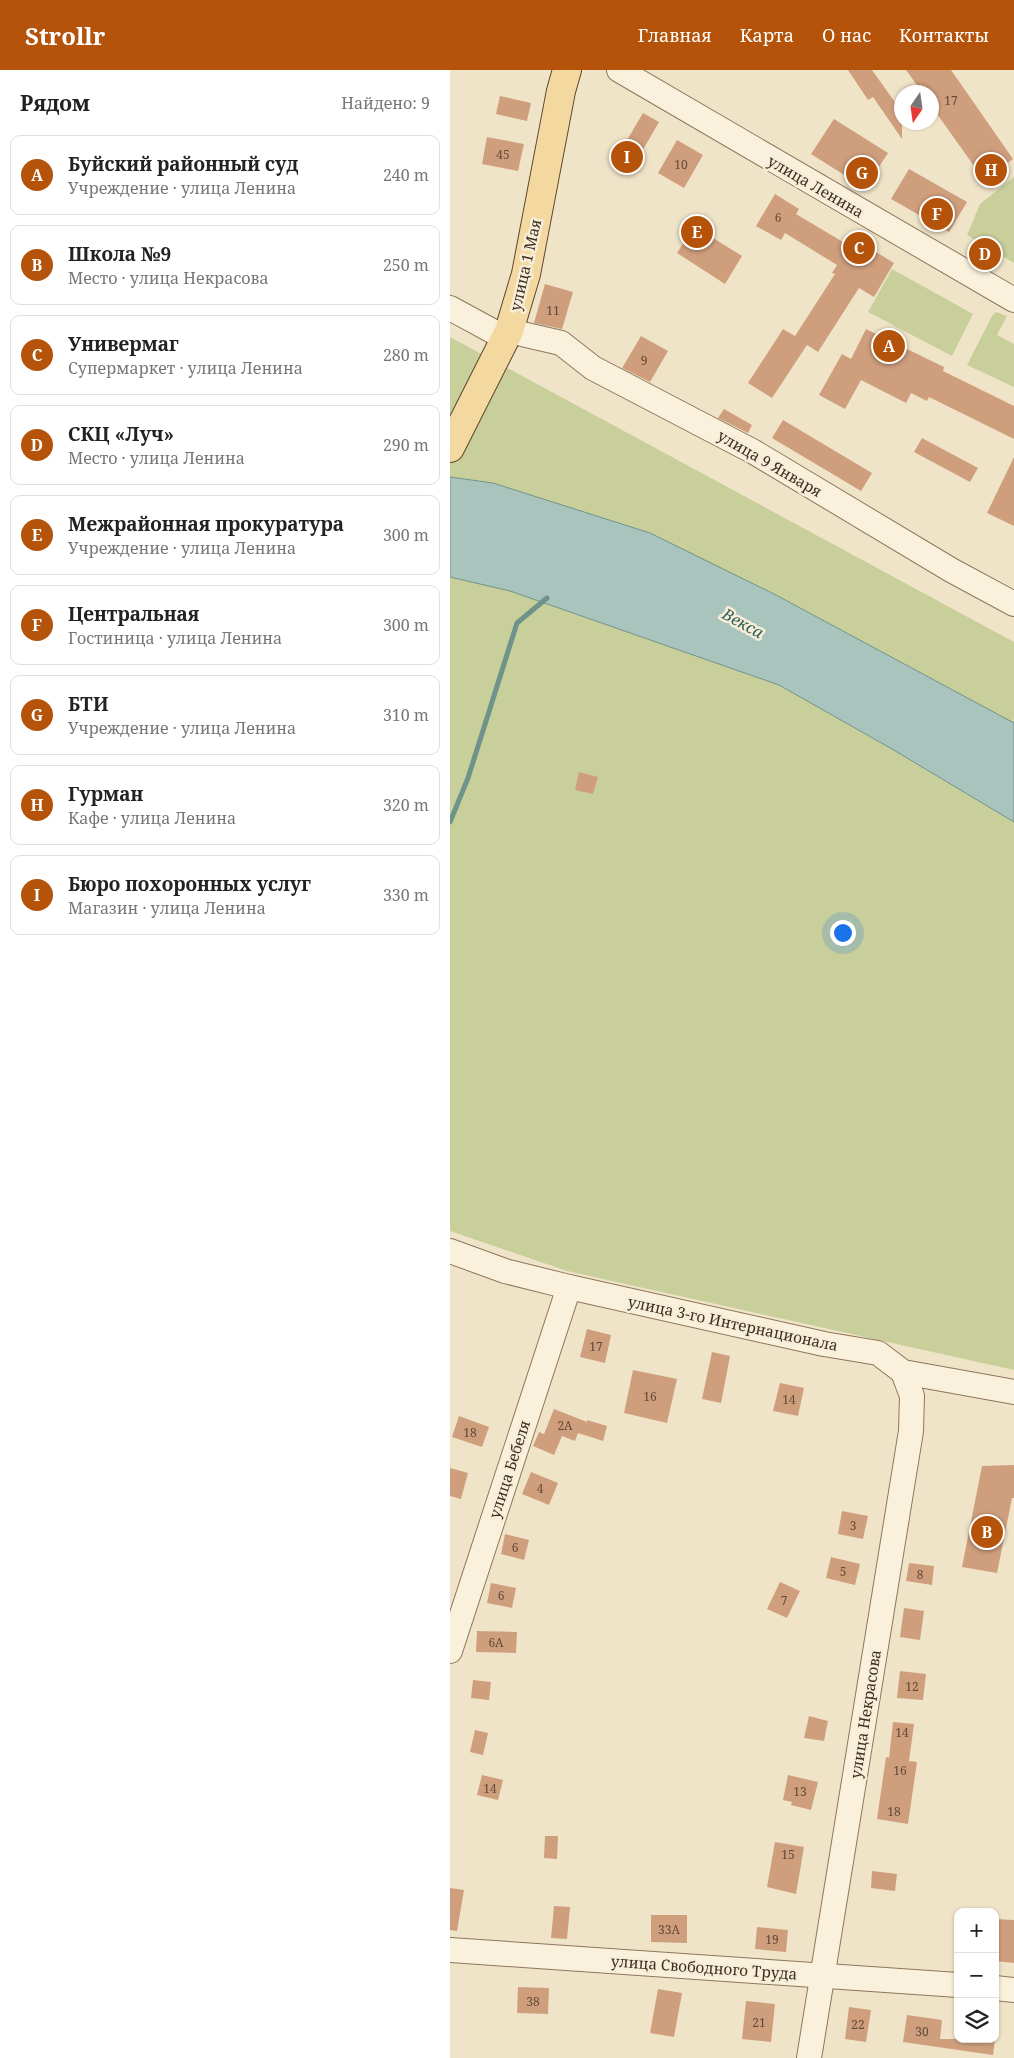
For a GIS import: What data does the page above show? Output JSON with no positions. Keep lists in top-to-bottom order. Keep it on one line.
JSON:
{"streets":{"main road":["улица 1 Мая"],"street":["улица Ленина","улица 9 Января","улица 3-го Интернационала","улица Бебеля","улица Некрасова","улица Свободного Труда"]},"crossings":[["улица 3-го Интернационала","улица Бебеля"],["улица 3-го Интернационала","улица Некрасова"],["улица Некрасова","улица Свободного Труда"]],"water":["Векса"],"house_numbers":["17","45","10","6","11","9","17","16","14","2А","18","4","3","6","5","8","6","7","6А","12","14","16","14","13","18","15","33А","19","38","21","22","30"],"north":"bottom","page":{"header":"Strollr","nav":["Главная","Карта","О нас","Контакты"],"heading":["Рядом","Найдено: 9"],"list":[{"mark":"A","name":"Буйский районный суд","note":"Учреждение · улица Ленина","value":"240 m"},{"mark":"B","name":"Школа №9","note":"Место · улица Некрасова","value":"250 m"},{"mark":"C","name":"Универмаг","note":"Супермаркет · улица Ленина","value":"280 m"},{"mark":"D","name":"СКЦ «Луч»","note":"Место · улица Ленина","value":"290 m"},{"mark":"E","name":"Межрайонная прокуратура","note":"Учреждение · улица Ленина","value":"300 m"},{"mark":"F","name":"Центральная","note":"Гостиница · улица Ленина","value":"300 m"},{"mark":"G","name":"БТИ","note":"Учреждение · улица Ленина","value":"310 m"},{"mark":"H","name":"Гурман","note":"Кафе · улица Ленина","value":"320 m"},{"mark":"I","name":"Бюро похоронных услуг","note":"Магазин · улица Ленина","value":"330 m"}],"pins":["I","H","G","F","E","C","D","A","B"],"map_buttons":["+","−"]}}
